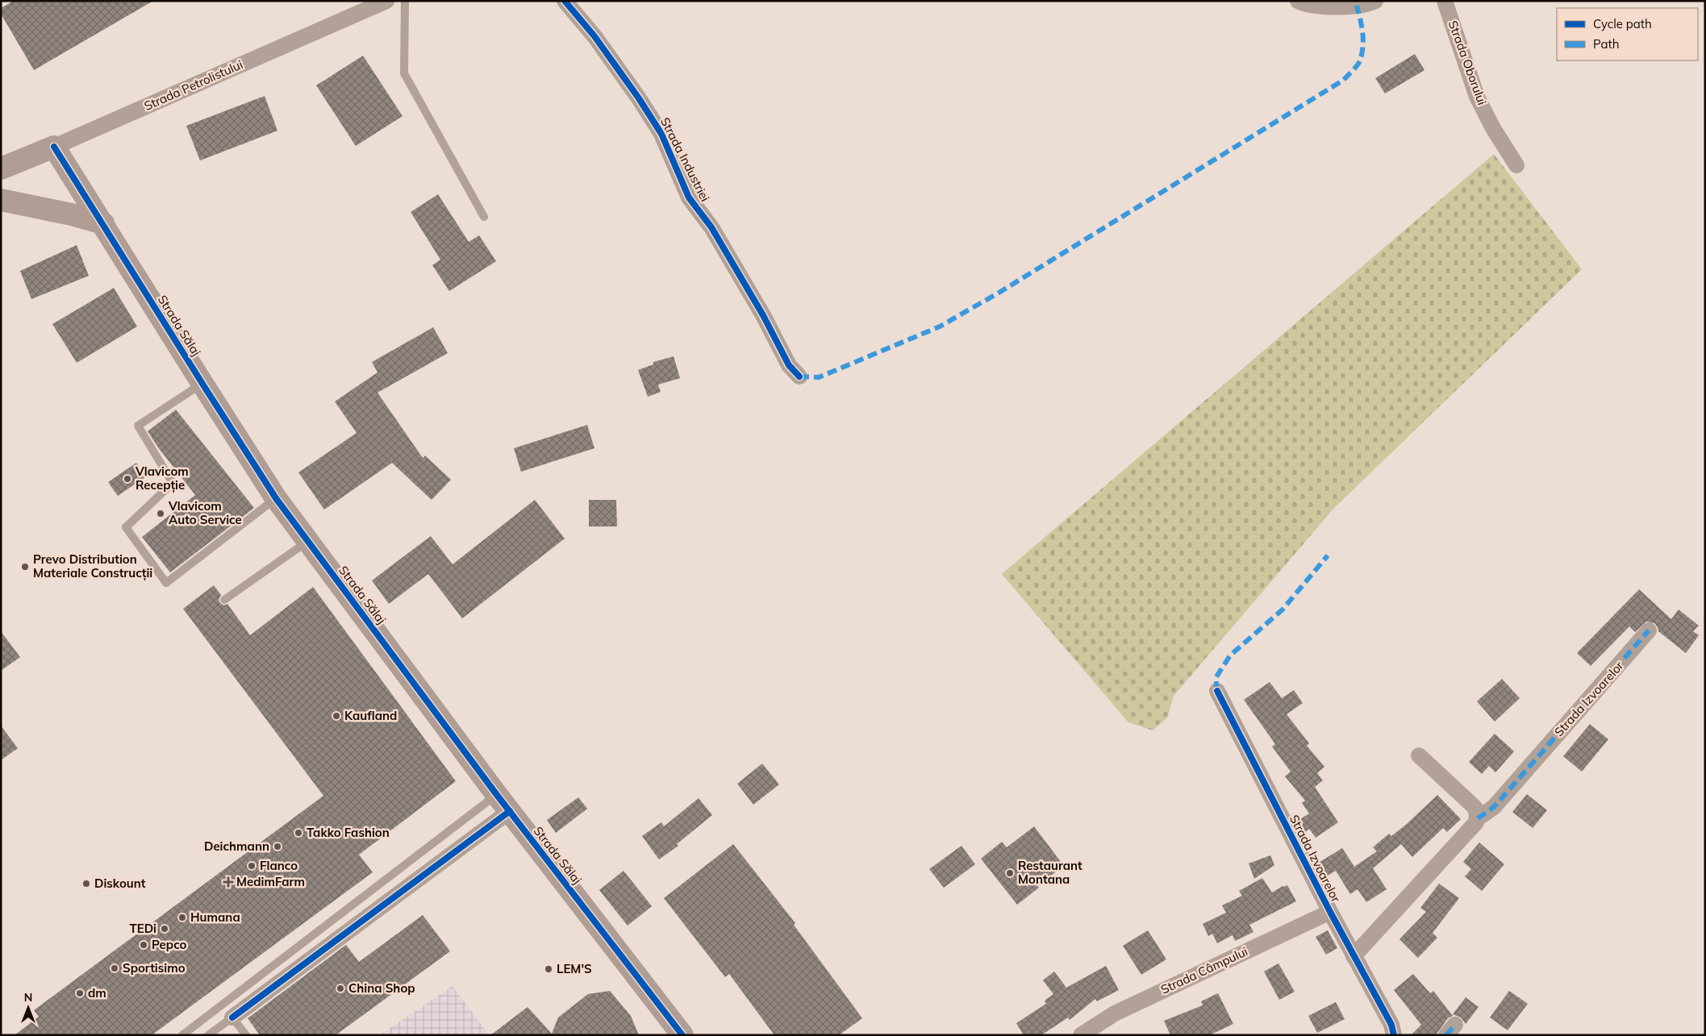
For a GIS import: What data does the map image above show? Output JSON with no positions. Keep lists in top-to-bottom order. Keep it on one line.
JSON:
{"streets":{"street":["Strada Oborului","Strada Petrolistului","Strada Industriei","Strada Sălaj","Strada Izvoarelor","Strada Câmpului"]},"crossings":[["Strada Petrolistului","Strada Sălaj"],["Strada Izvoarelor","Strada Câmpului"]],"places":{"other":["Vlavicom Recepție","Vlavicom Auto Service","Prevo Distribution Materiale Construcții","Kaufland","Takko Fashion","Deichmann","Flanco","Restaurant Montana","Diskount","Humana","TEDi","Pepco","Sportisimo","LEM'S","China Shop","dm"],"health":["MedimFarm"]},"legend":["Cycle path","Path"],"north":"top"}
